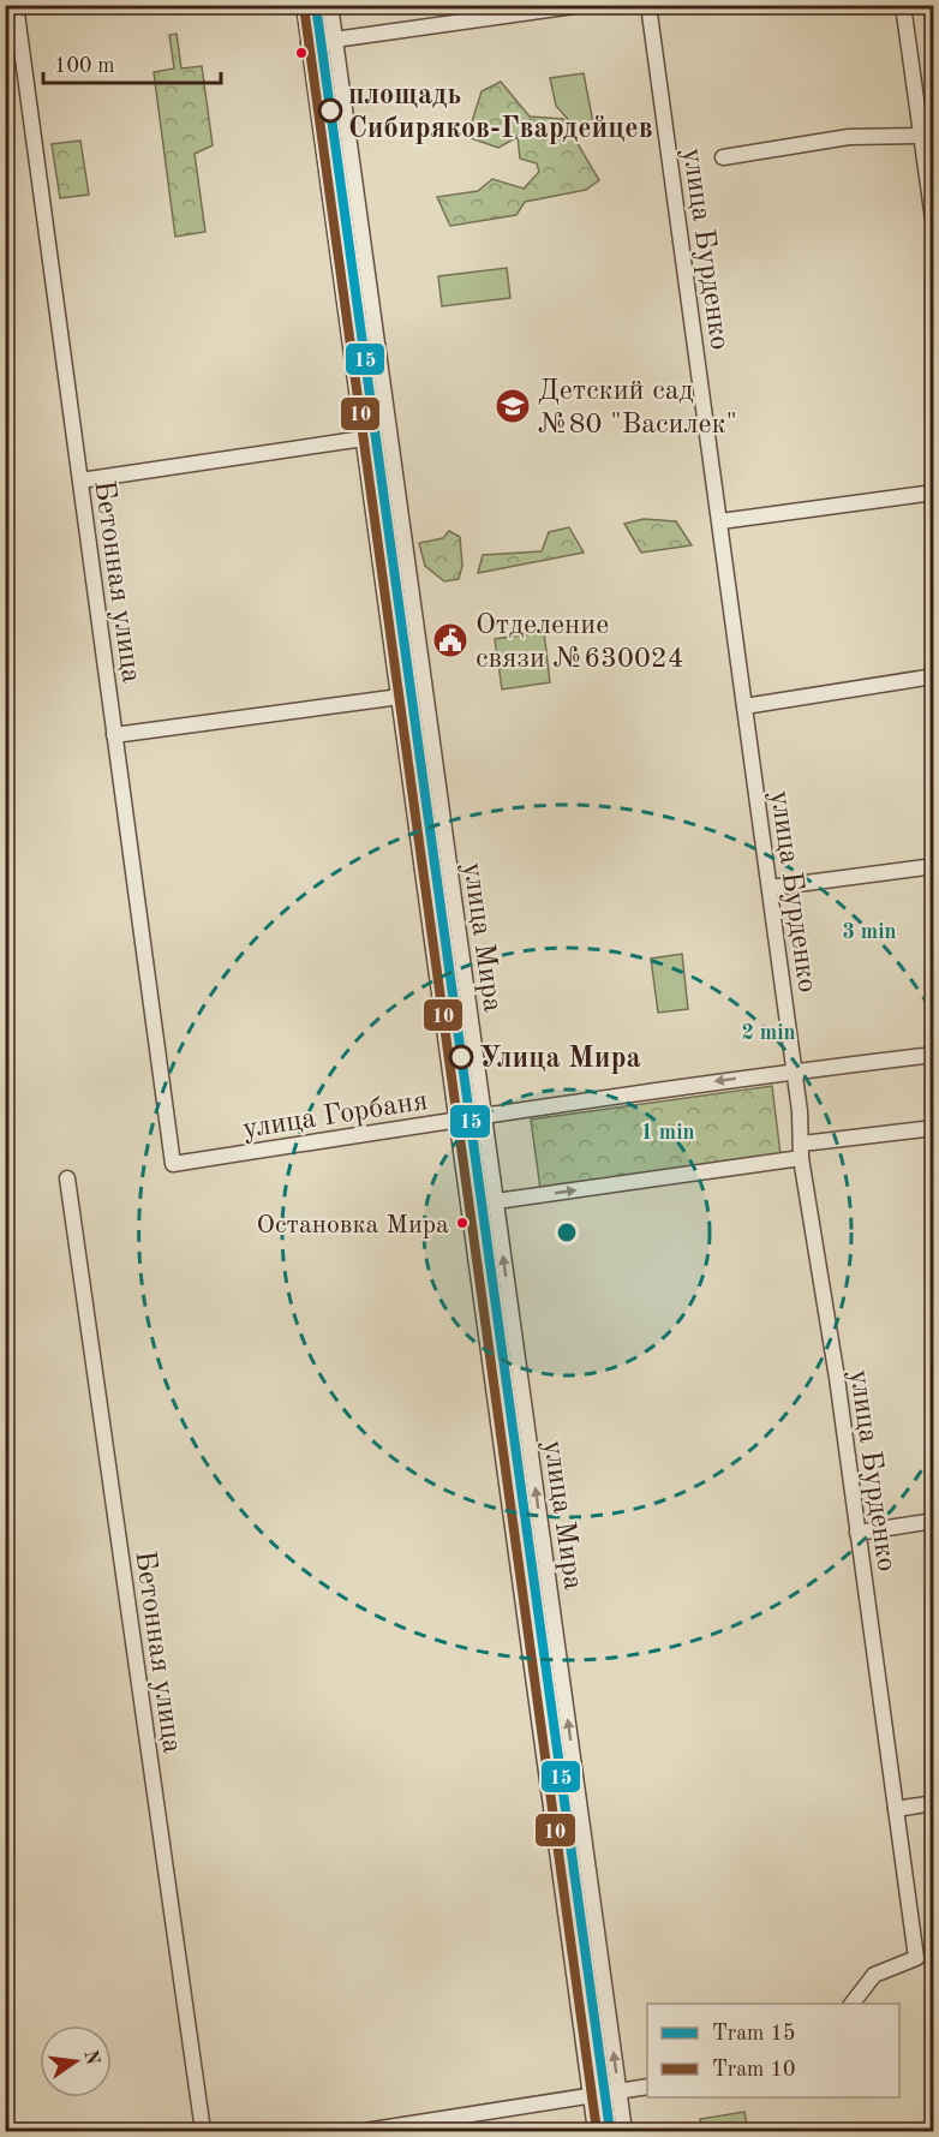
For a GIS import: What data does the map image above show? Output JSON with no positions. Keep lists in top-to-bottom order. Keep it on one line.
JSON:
{"streets":{"street":["улица Бурденко","Бетонная улица","улица Мира","улица Горбаня"]},"crossings":[["улица Бурденко","улица Горбаня"],["Бетонная улица","улица Горбаня"],["улица Мира","улица Горбаня"]],"places":{"other":["площадь Сибиряков-Гвардейцев","Улица Мира","Остановка Мира"],"school or university":["Детский сад №80 \"Василек\""],"public building":["Отделение связи №630024"]},"lines":["tram line 15","tram line 10"],"legend":["Tram 15","Tram 10"],"scale_bar":"100 m","north":"right","rings":["3 min","2 min","1 min"]}
